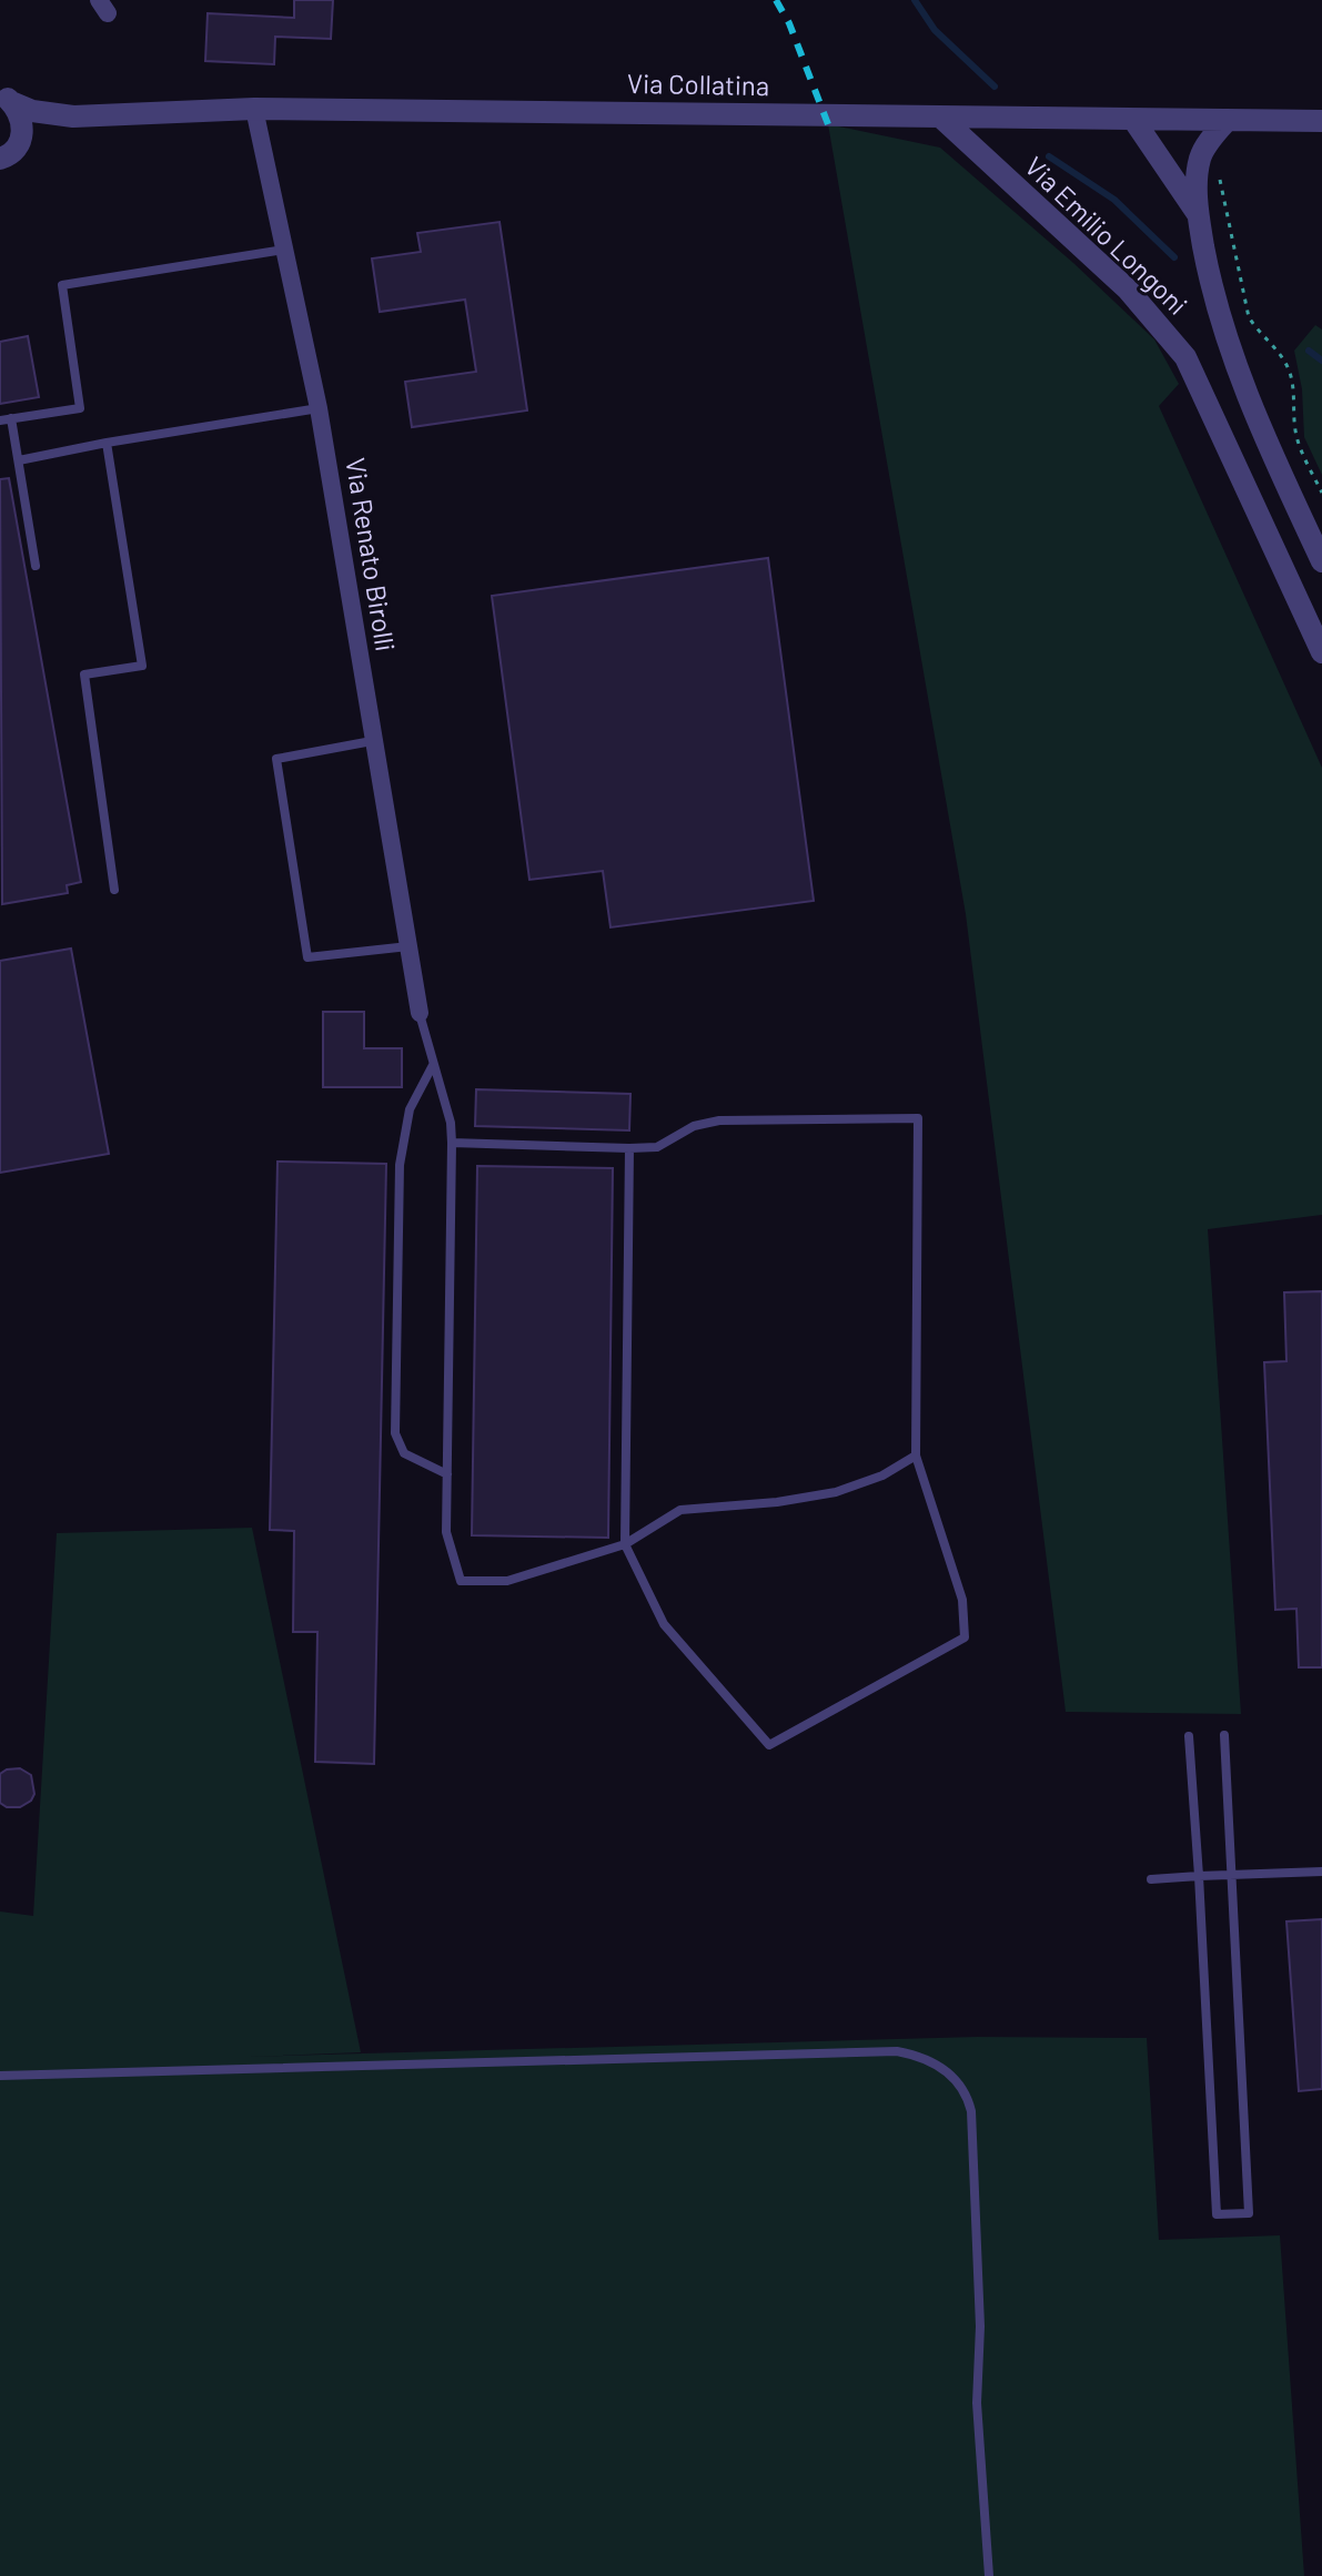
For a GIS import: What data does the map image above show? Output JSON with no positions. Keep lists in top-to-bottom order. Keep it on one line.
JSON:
{"streets":{"street":["Via Collatina","Via Emilio Longoni","Via Renato Birolli"]},"crossings":[["Via Collatina","Via Emilio Longoni"],["Via Collatina","Via Renato Birolli"]]}
